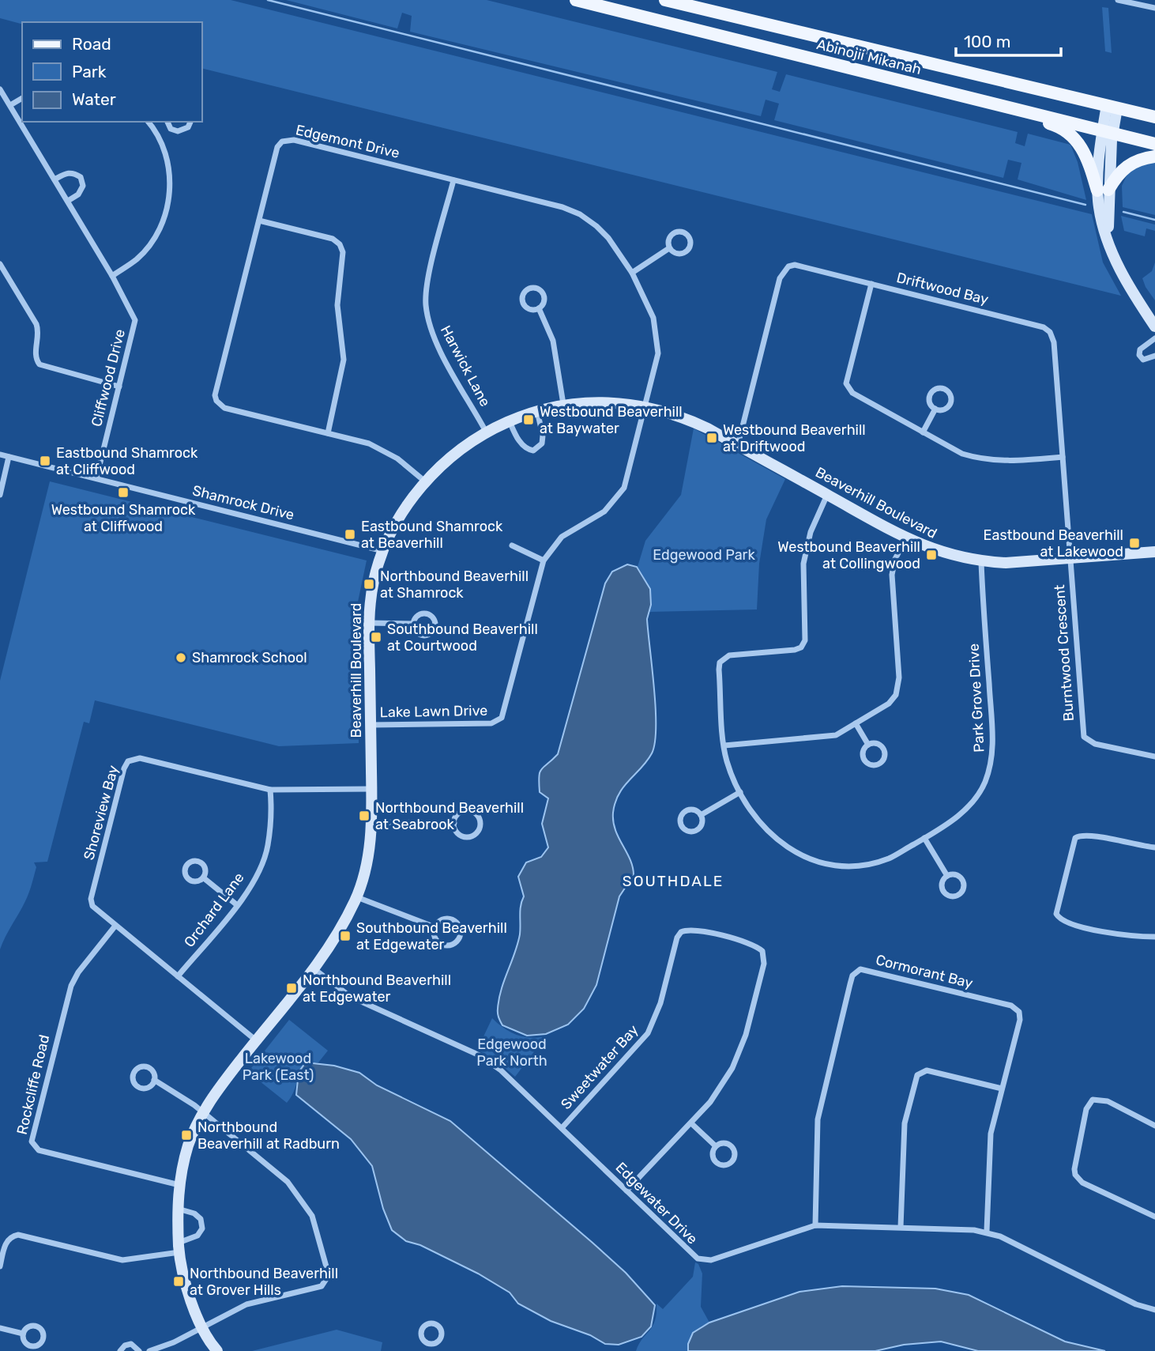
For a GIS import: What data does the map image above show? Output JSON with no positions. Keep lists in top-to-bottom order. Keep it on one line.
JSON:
{"streets":{"main road":["Abinojii Mikanah"],"street":["Edgemont Drive","Driftwood Bay","Harwick Lane","Cliffwood Drive","Shamrock Drive","Beaverhill Boulevard","Burntwood Crescent","Park Grove Drive","Lake Lawn Drive","Shoreview Bay","Orchard Lane","Cormorant Bay","Sweetwater Bay","Rockcliffe Road","Edgewater Drive"]},"crossings":[["Edgemont Drive","Harwick Lane"],["Edgemont Drive","Beaverhill Boulevard"],["Edgemont Drive","Lake Lawn Drive"],["Driftwood Bay","Beaverhill Boulevard"],["Driftwood Bay","Burntwood Crescent"],["Harwick Lane","Beaverhill Boulevard"],["Cliffwood Drive","Shamrock Drive"],["Shamrock Drive","Beaverhill Boulevard"],["Beaverhill Boulevard","Burntwood Crescent"],["Beaverhill Boulevard","Park Grove Drive"],["Beaverhill Boulevard","Lake Lawn Drive"],["Beaverhill Boulevard","Shoreview Bay"],["Beaverhill Boulevard","Rockcliffe Road"],["Beaverhill Boulevard","Edgewater Drive"],["Shoreview Bay","Orchard Lane"],["Shoreview Bay","Rockcliffe Road"],["Cormorant Bay","Edgewater Drive"],["Sweetwater Bay","Edgewater Drive"]],"districts":["SOUTHDALE"],"parks":["Edgewood Park","Edgewood Park North","Lakewood Park (East)"],"places":{"transit":["Westbound Beaverhill at Baywater","Westbound Beaverhill at Driftwood","Eastbound Shamrock at Cliffwood","Westbound Shamrock at Cliffwood","Eastbound Shamrock at Beaverhill","Eastbound Beaverhill at Lakewood","Westbound Beaverhill at Collingwood","Northbound Beaverhill at Shamrock","Southbound Beaverhill at Courtwood","Northbound Beaverhill at Seabrook","Southbound Beaverhill at Edgewater","Northbound Beaverhill at Edgewater","Northbound Beaverhill at Radburn","Northbound Beaverhill at Grover Hills"],"other":["Shamrock School"]},"legend":["Road","Park","Water"],"scale_bar":"100 m"}
